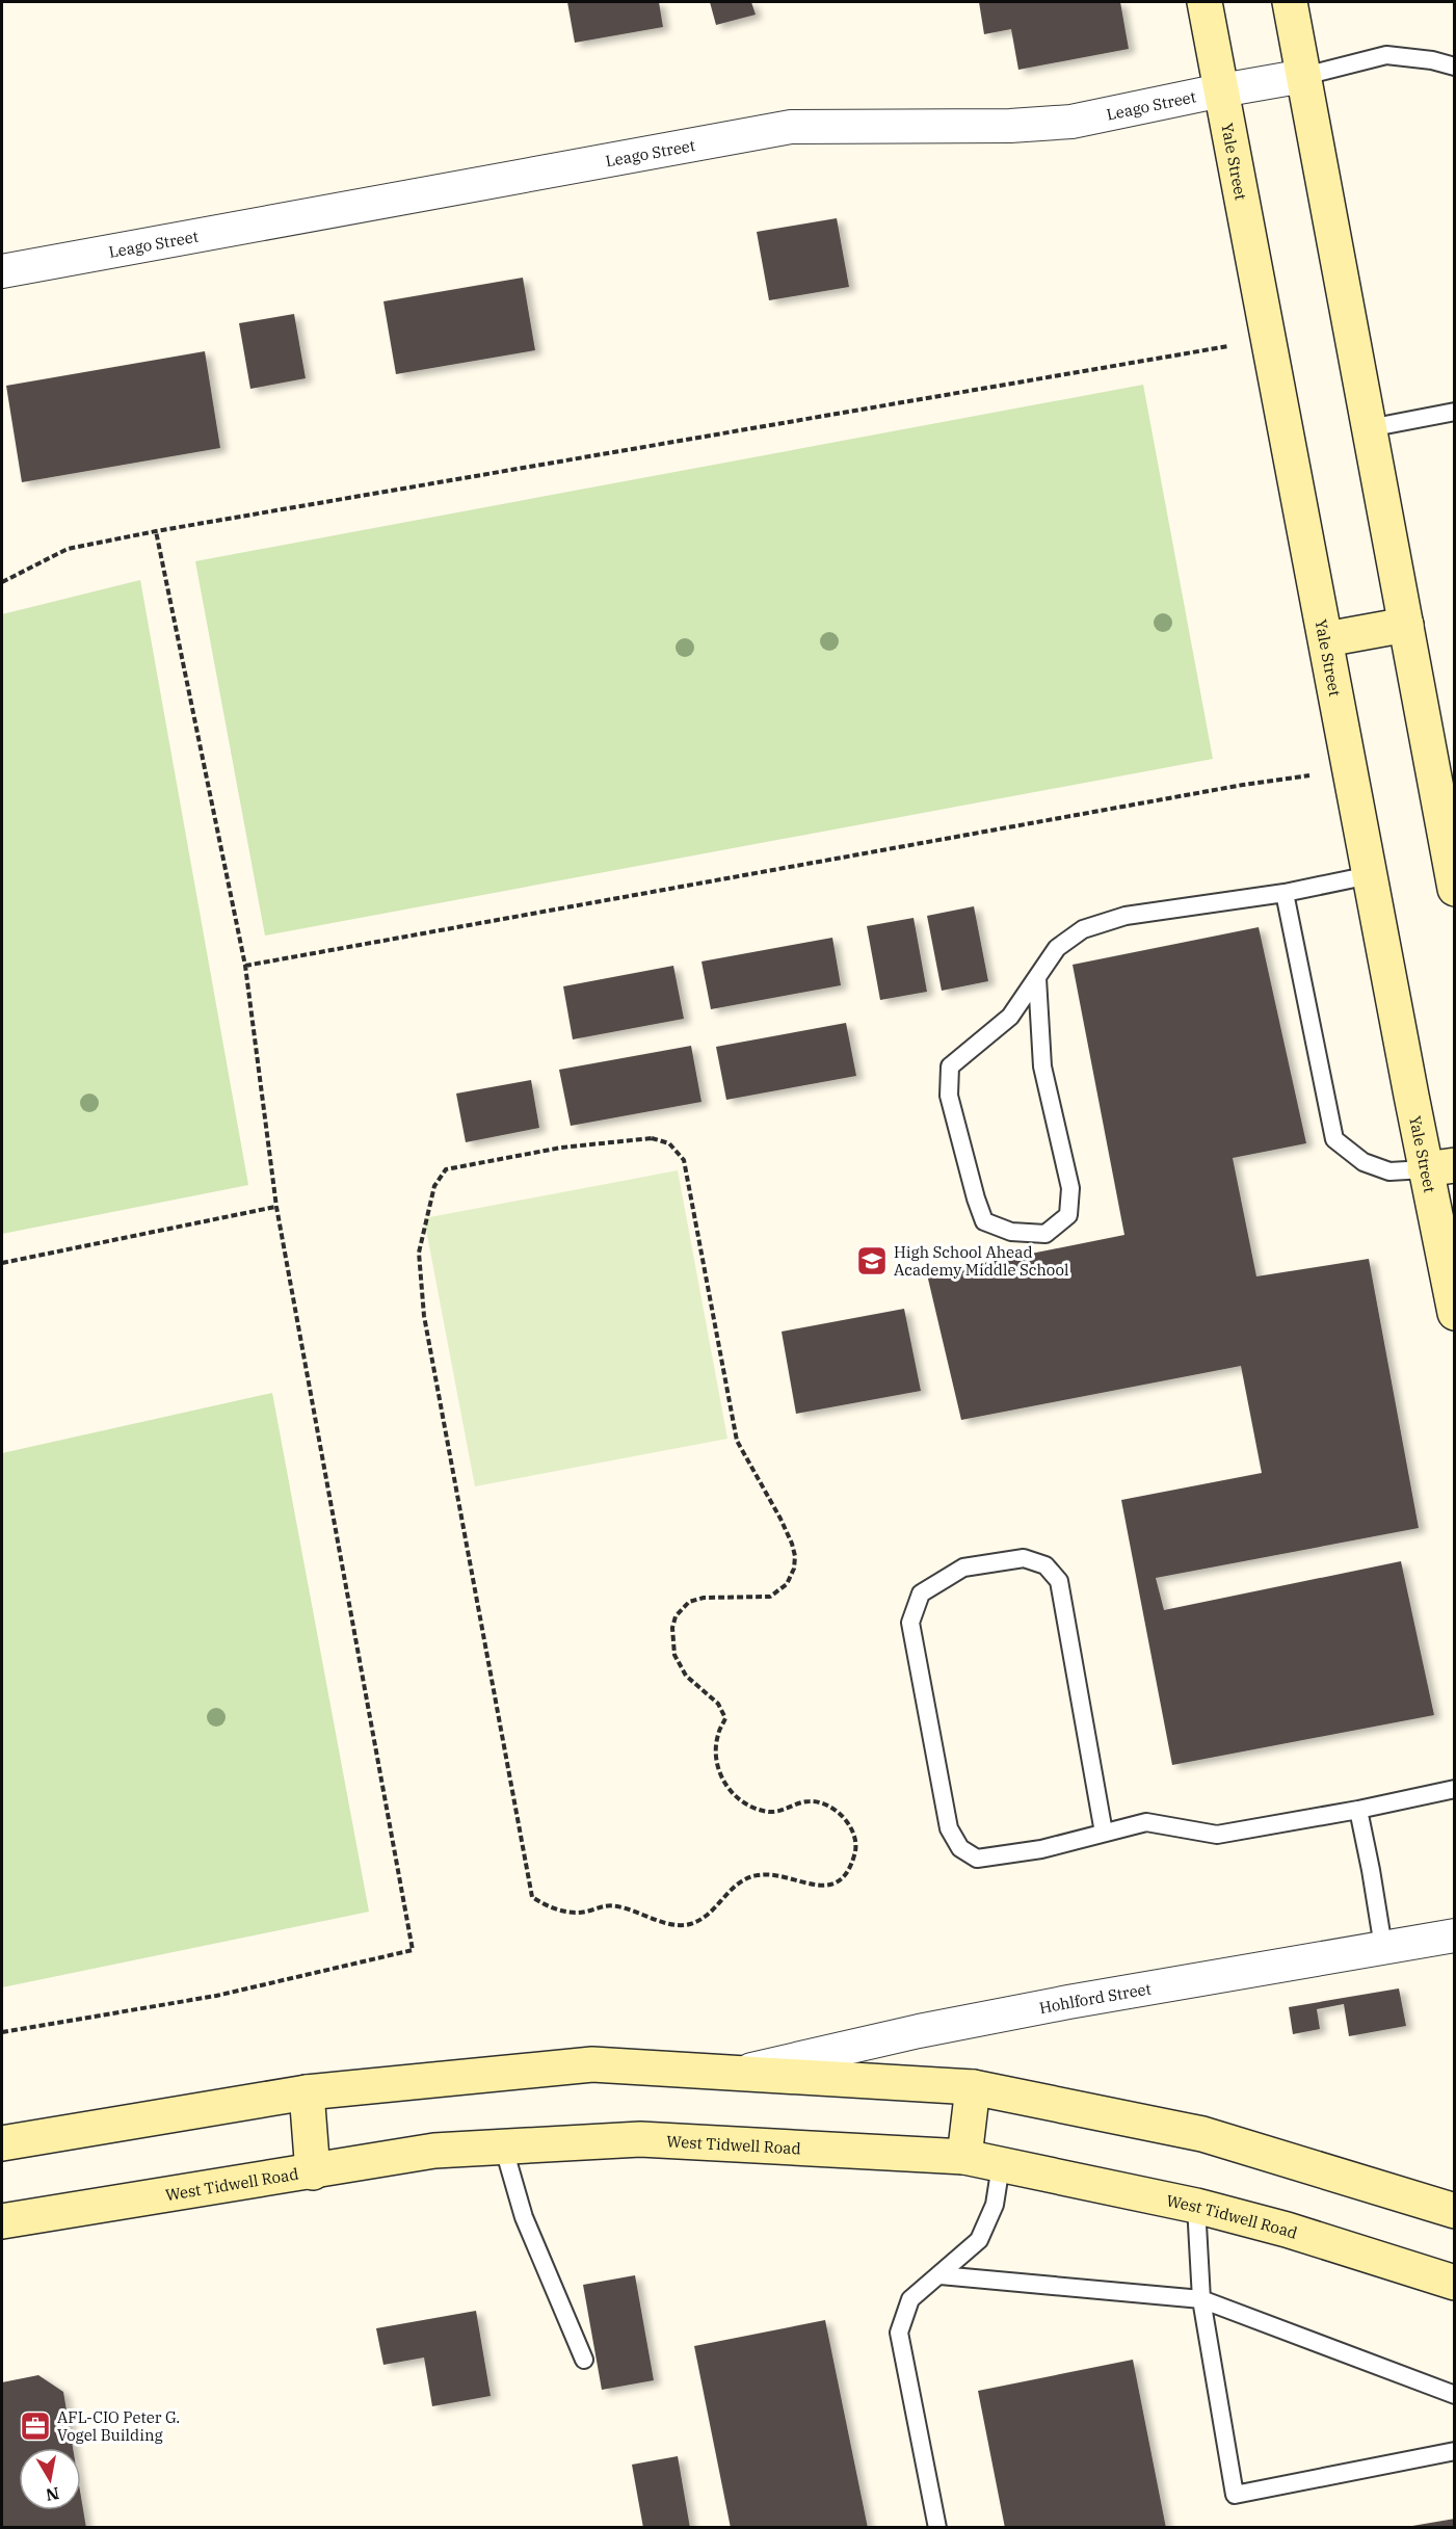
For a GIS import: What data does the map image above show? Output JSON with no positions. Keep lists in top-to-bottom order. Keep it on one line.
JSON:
{"streets":{"main road":["Yale Street","West Tidwell Road"],"street":["Leago Street","Hohlford Street"]},"crossings":[["Leago Street","Yale Street"]],"places":{"school or university":["High School Ahead Academy Middle School"],"office":["AFL-CIO Peter G. Vogel Building"]},"north":"bottom"}
